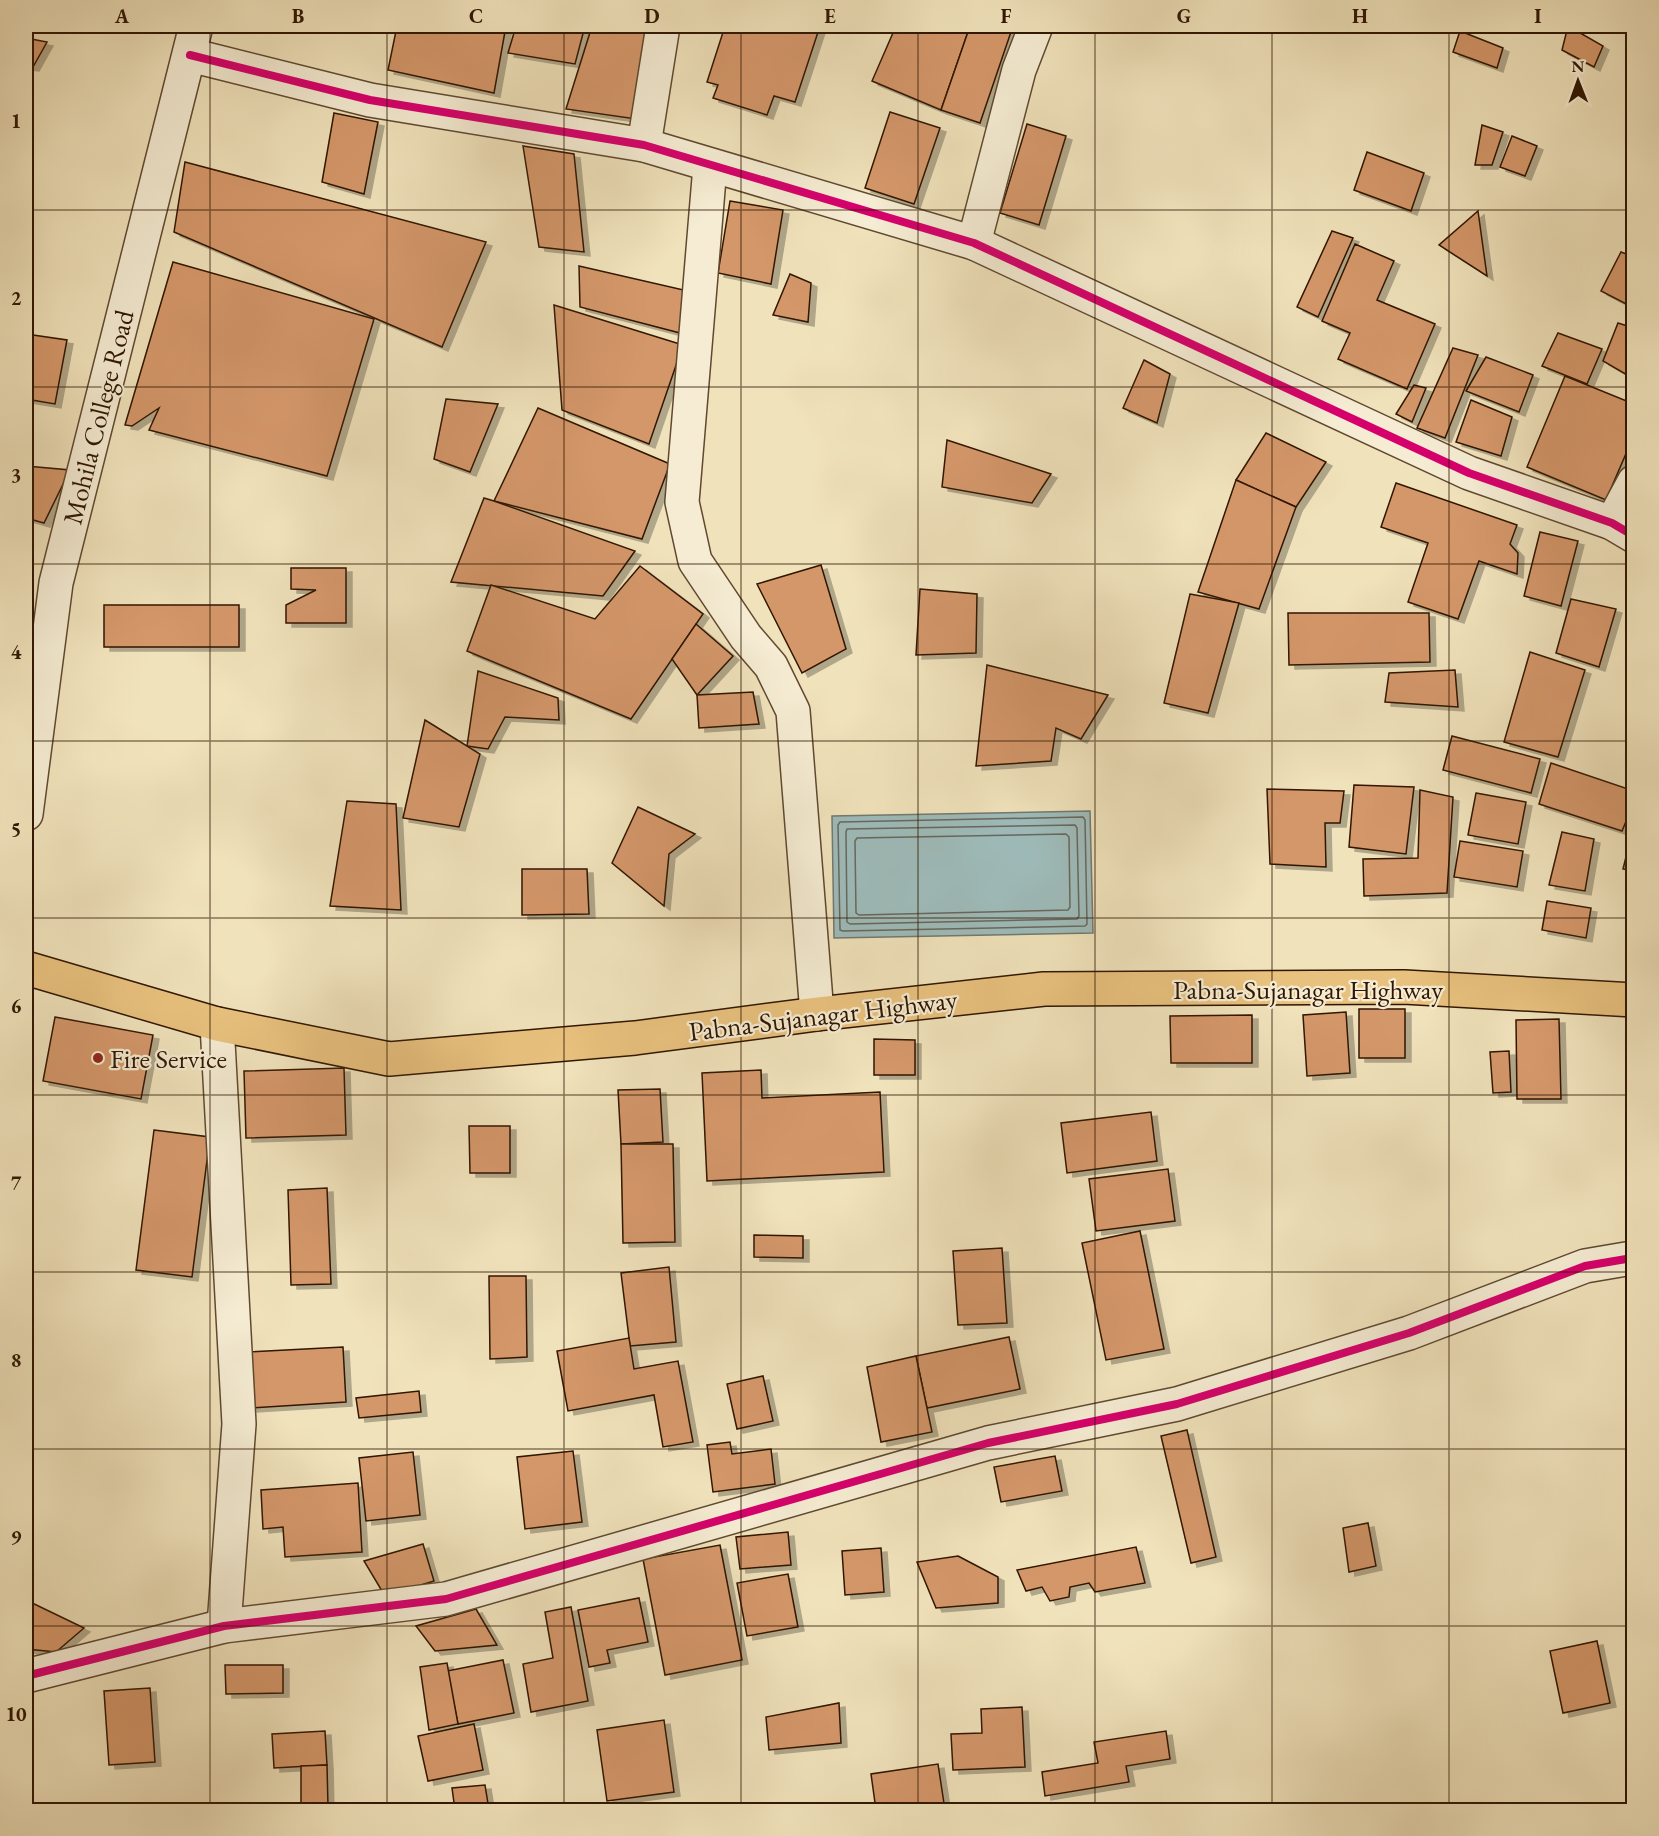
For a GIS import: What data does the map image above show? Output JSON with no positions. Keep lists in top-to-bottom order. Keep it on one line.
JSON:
{"streets":{"highway":["Pabna-Sujanagar Highway"],"street":["Mohila College Road"]},"places":["Fire Service"],"north":"top","grid":{"columns":["A","B","C","D","E","F","G","H","I"],"rows":["1","2","3","4","5","6","7","8","9","10"]}}
